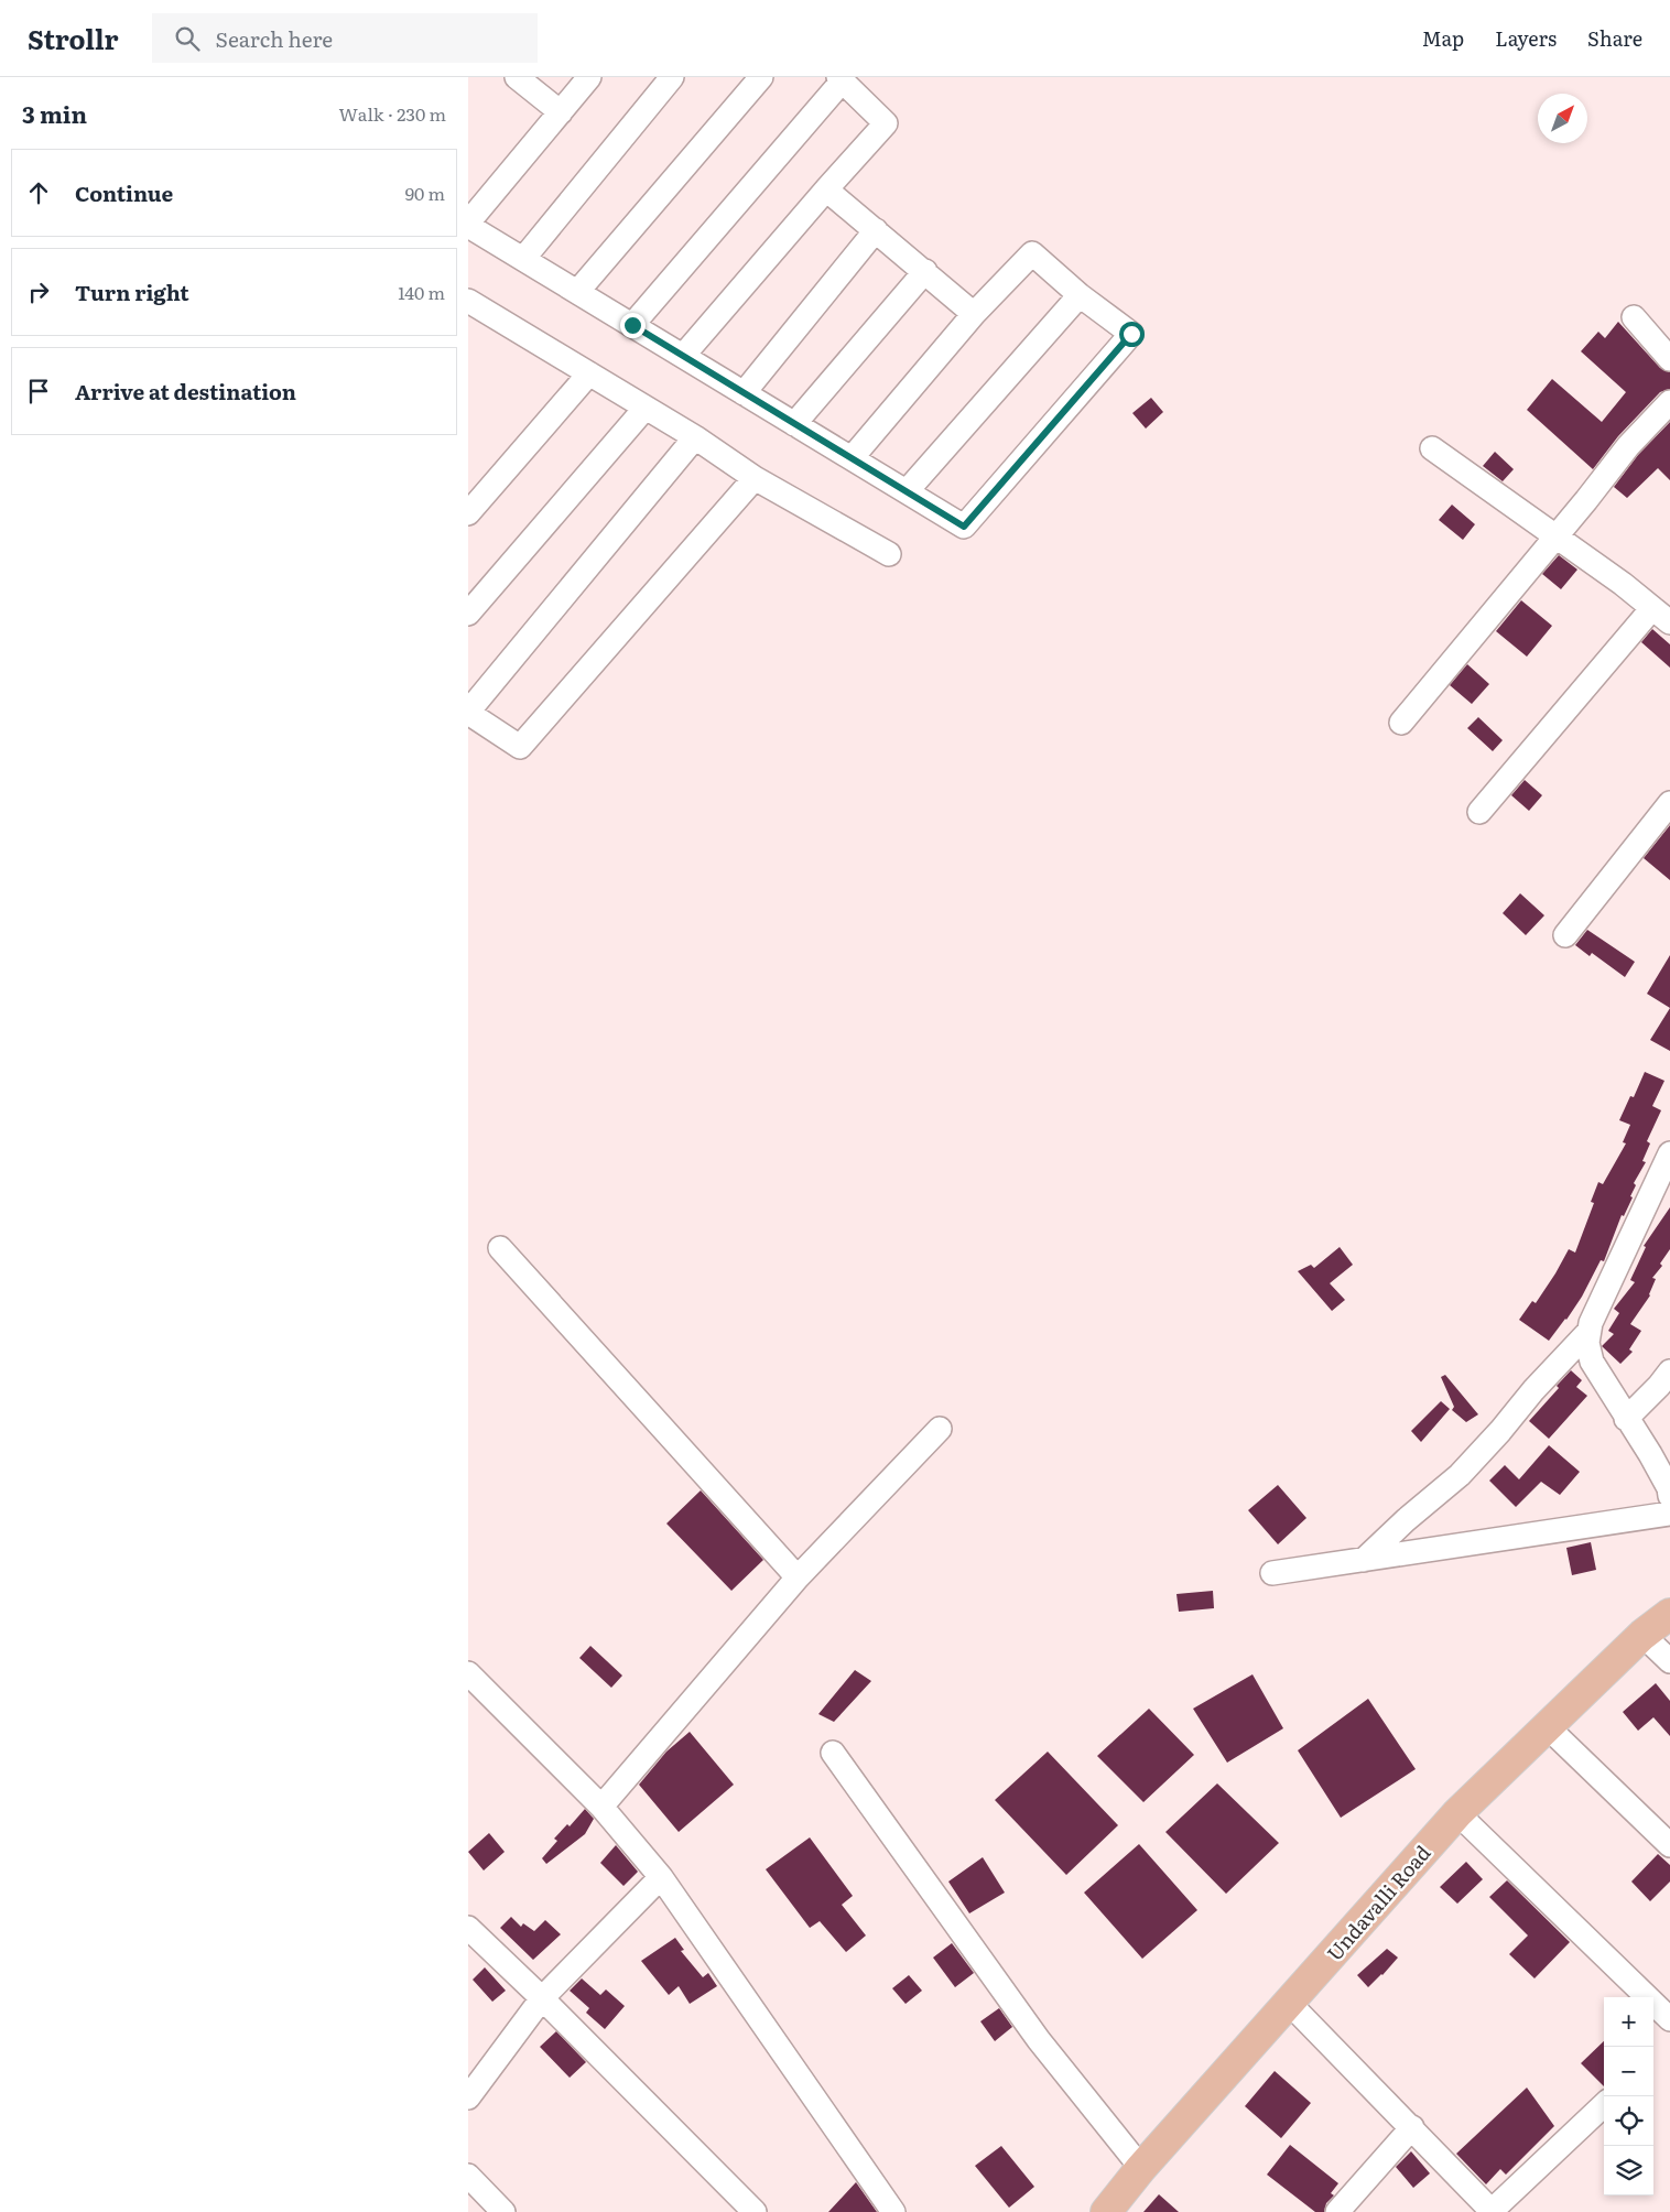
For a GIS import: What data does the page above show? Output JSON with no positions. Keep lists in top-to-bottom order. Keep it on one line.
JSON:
{"streets":{"main road":["Undavalli Road"]},"north":"top right","page":{"header":"Strollr","search":"Search here","nav":["Map","Layers","Share"],"heading":["3 min","Walk · 230 m"],"list":[["Continue","90 m"],["Turn right","140 m"],"Arrive at destination"],"map_buttons":["+","−"]}}
